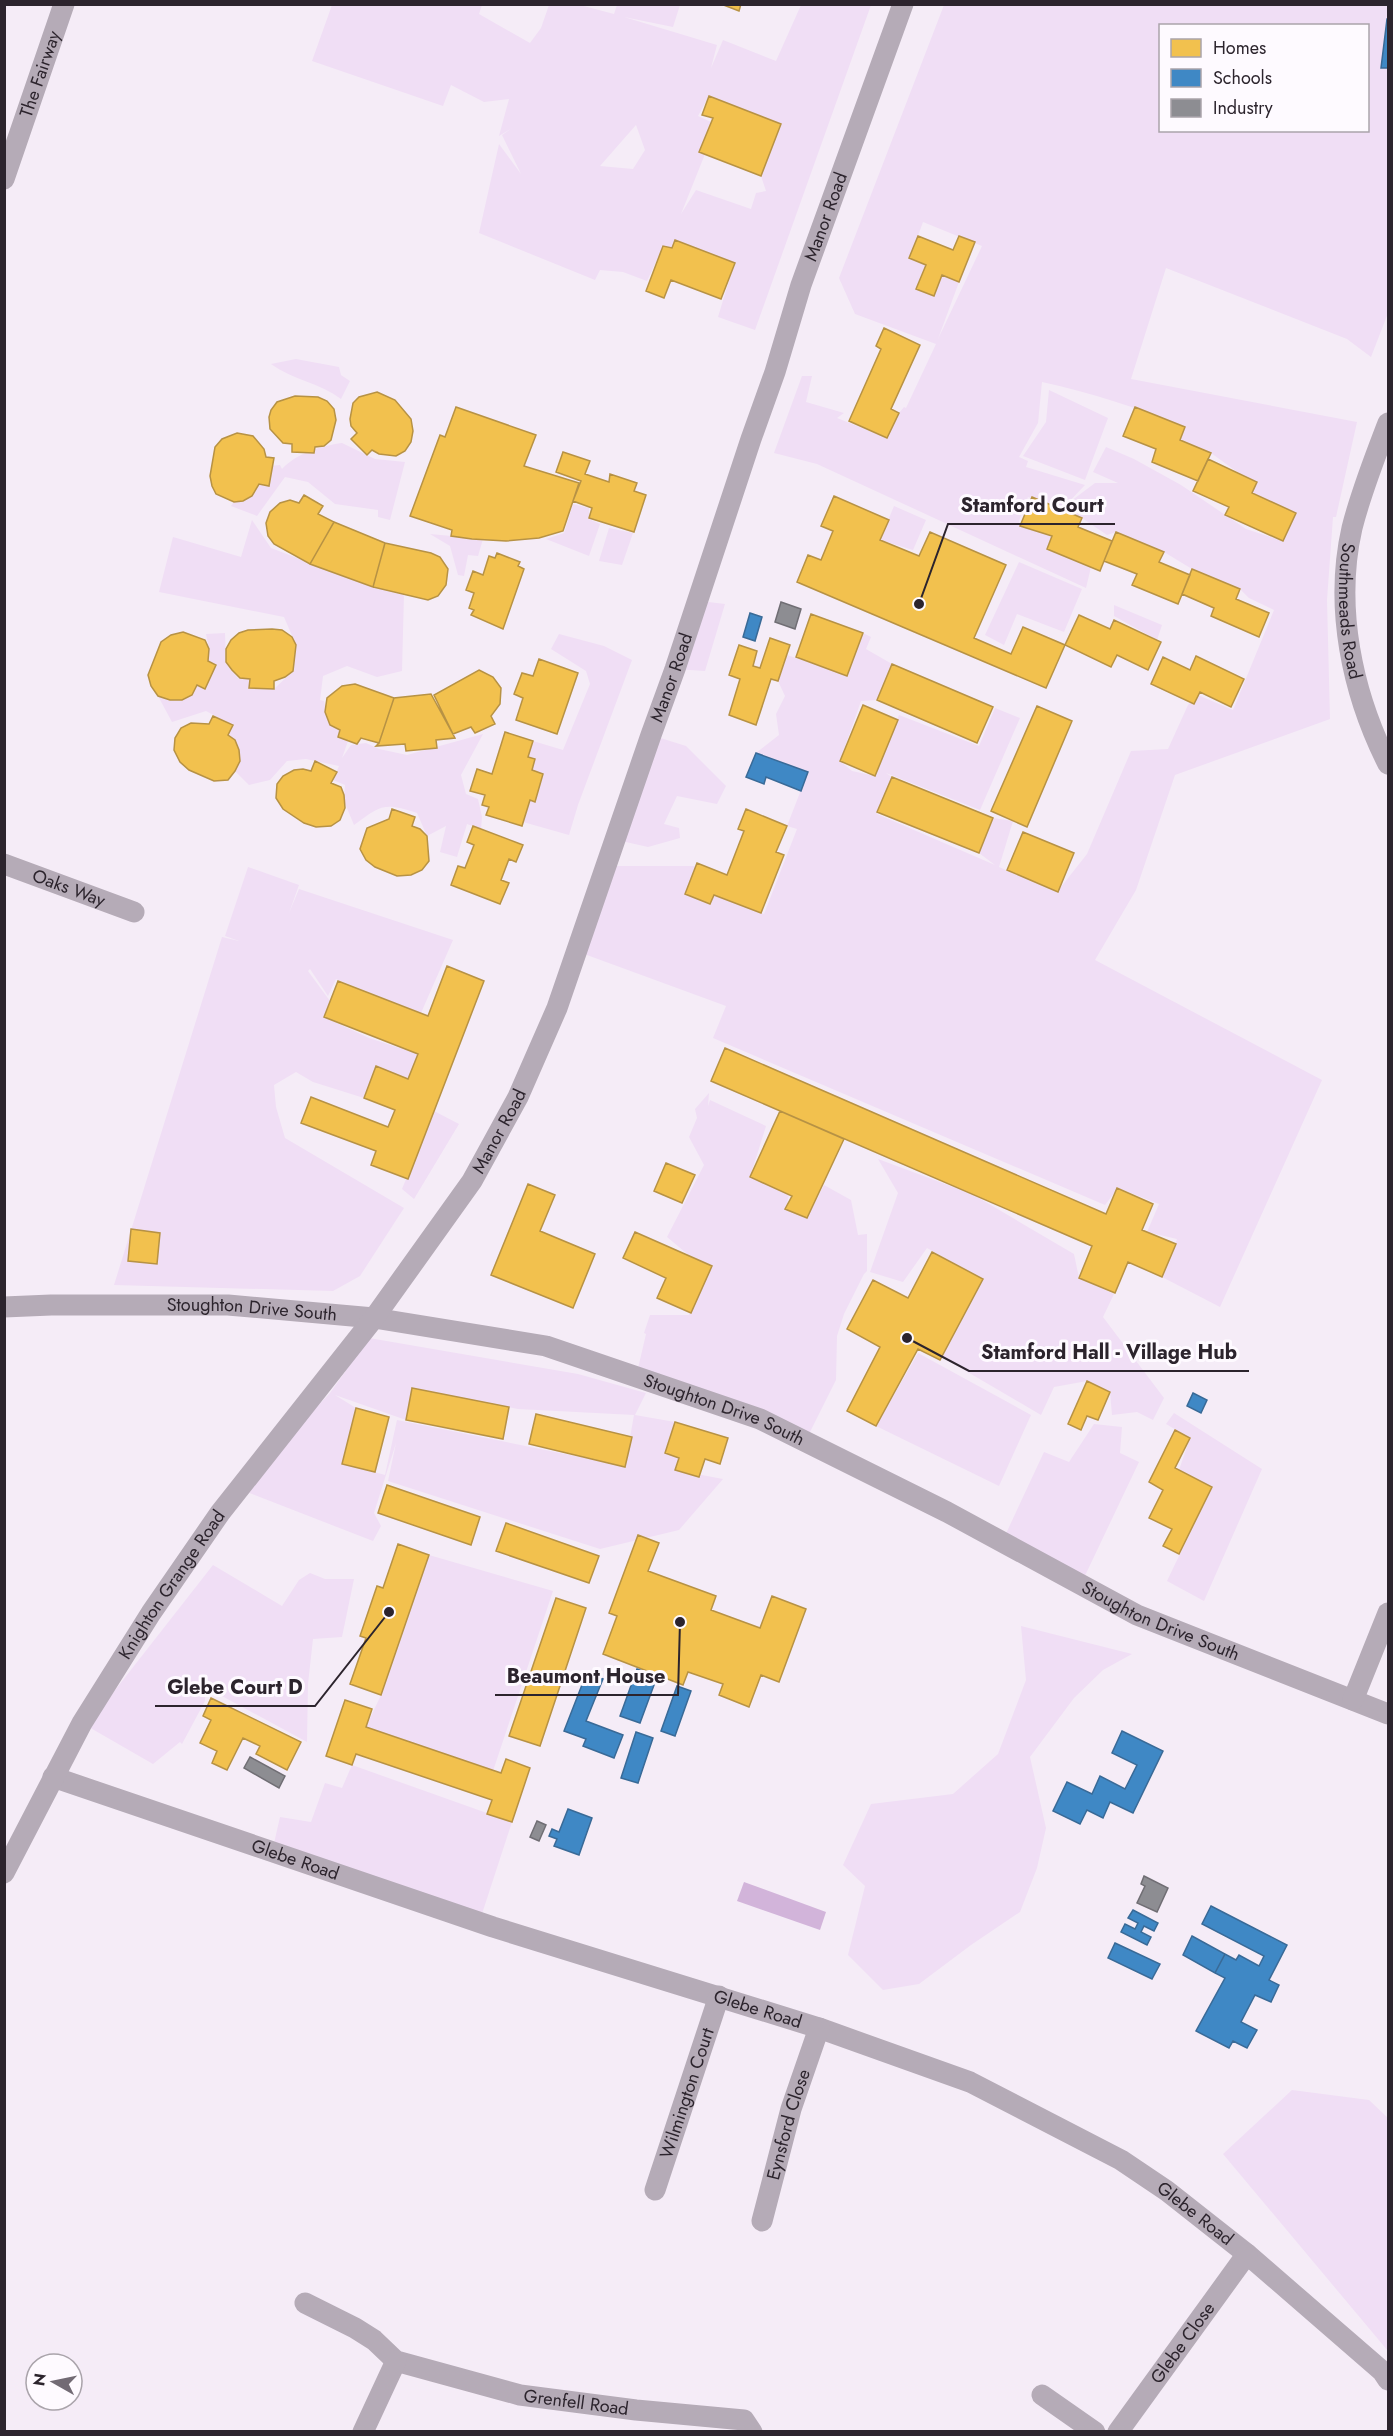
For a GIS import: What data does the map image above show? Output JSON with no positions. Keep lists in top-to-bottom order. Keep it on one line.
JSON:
{"streets":{"street":["The Fairway","Manor Road","Southmeads Road","Oaks Way","Stoughton Drive South","Knighton Grange Road","Glebe Road","Wilmington Court","Eynsford Close","Glebe Close","Grenfell Road"]},"crossings":[["Manor Road","Stoughton Drive South"],["Manor Road","Knighton Grange Road"],["Stoughton Drive South","Knighton Grange Road"],["Knighton Grange Road","Glebe Road"],["Glebe Road","Wilmington Court"],["Glebe Road","Eynsford Close"],["Glebe Road","Glebe Close"]],"places":["Stamford Court","Stamford Hall - Village Hub","Glebe Court D","Beaumont House"],"legend":["Homes","Schools","Industry"],"north":"left"}
